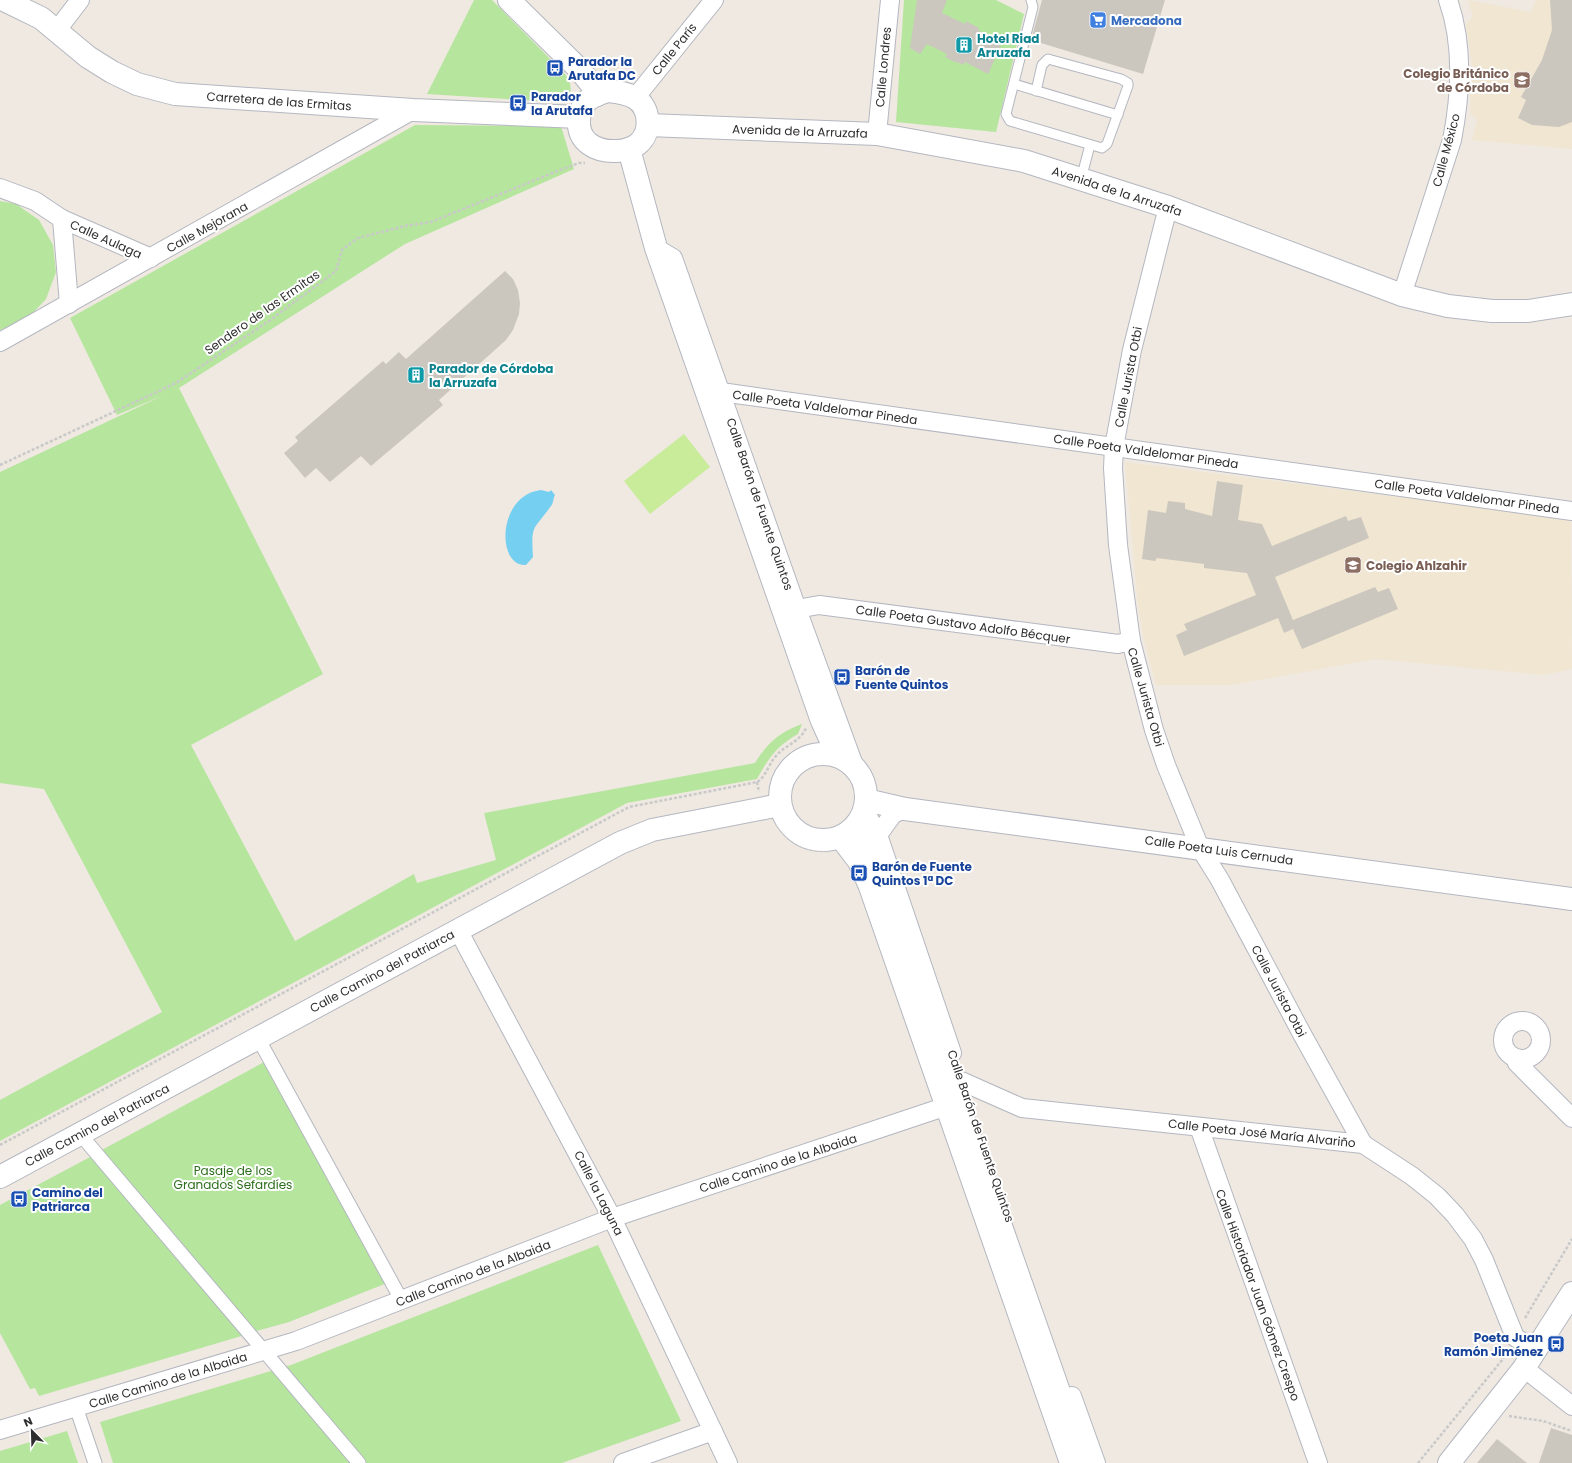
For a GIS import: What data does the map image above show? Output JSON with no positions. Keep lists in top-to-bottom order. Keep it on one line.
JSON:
{"streets":{"street":["Calle París","Calle Londres","Carretera de las Ermitas","Avenida de la Arruzafa","Calle México","Calle Mejorana","Calle Aulaga","Calle Jurista Otbi","Calle Poeta Valdelomar Pineda","Calle Barón de Fuente Quintos","Calle Poeta Gustavo Adolfo Bécquer","Calle Poeta Luis Cernuda","Calle Camino del Patriarca","Calle Poeta José María Alvariño","Calle Camino de la Albaida","Calle la Laguna","Calle Historiador Juan Gómez Crespo"],"path":["Sendero de las Ermitas"]},"crossings":[["Calle París","Carretera de las Ermitas"],["Calle París","Avenida de la Arruzafa"],["Calle París","Calle Barón de Fuente Quintos"],["Calle Londres","Avenida de la Arruzafa"],["Carretera de las Ermitas","Avenida de la Arruzafa"],["Carretera de las Ermitas","Calle Mejorana"],["Carretera de las Ermitas","Calle Barón de Fuente Quintos"],["Avenida de la Arruzafa","Calle México"],["Avenida de la Arruzafa","Calle Jurista Otbi"],["Avenida de la Arruzafa","Calle Barón de Fuente Quintos"],["Calle Mejorana","Calle Aulaga"],["Calle Jurista Otbi","Calle Poeta Valdelomar Pineda"],["Calle Jurista Otbi","Calle Poeta Gustavo Adolfo Bécquer"],["Calle Jurista Otbi","Calle Poeta Luis Cernuda"],["Calle Jurista Otbi","Calle Poeta José María Alvariño"],["Calle Poeta Valdelomar Pineda","Calle Barón de Fuente Quintos"],["Calle Barón de Fuente Quintos","Calle Poeta Gustavo Adolfo Bécquer"],["Calle Barón de Fuente Quintos","Calle Poeta Luis Cernuda"],["Calle Barón de Fuente Quintos","Calle Camino del Patriarca"],["Calle Barón de Fuente Quintos","Calle Poeta José María Alvariño"],["Calle Barón de Fuente Quintos","Calle Camino de la Albaida"],["Calle Poeta Luis Cernuda","Calle Camino del Patriarca"],["Calle Camino del Patriarca","Calle la Laguna"],["Calle Poeta José María Alvariño","Calle Historiador Juan Gómez Crespo"],["Calle Camino de la Albaida","Calle la Laguna"]],"parks":["Pasaje de los Granados Sefardíes"],"places":{"supermarket":["Mercadona"],"building":["Hotel Riad Arruzafa","Parador de Córdoba la Arruzafa"],"bus stop":["Parador la Arutafa DC","Parador la Arutafa","Barón de Fuente Quintos","Barón de Fuente Quintos 1ª DC","Camino del Patriarca","Poeta Juan Ramón Jiménez"],"school or university":["Colegio Británico de Córdoba","Colegio Ahlzahir"]},"north":"top left"}
